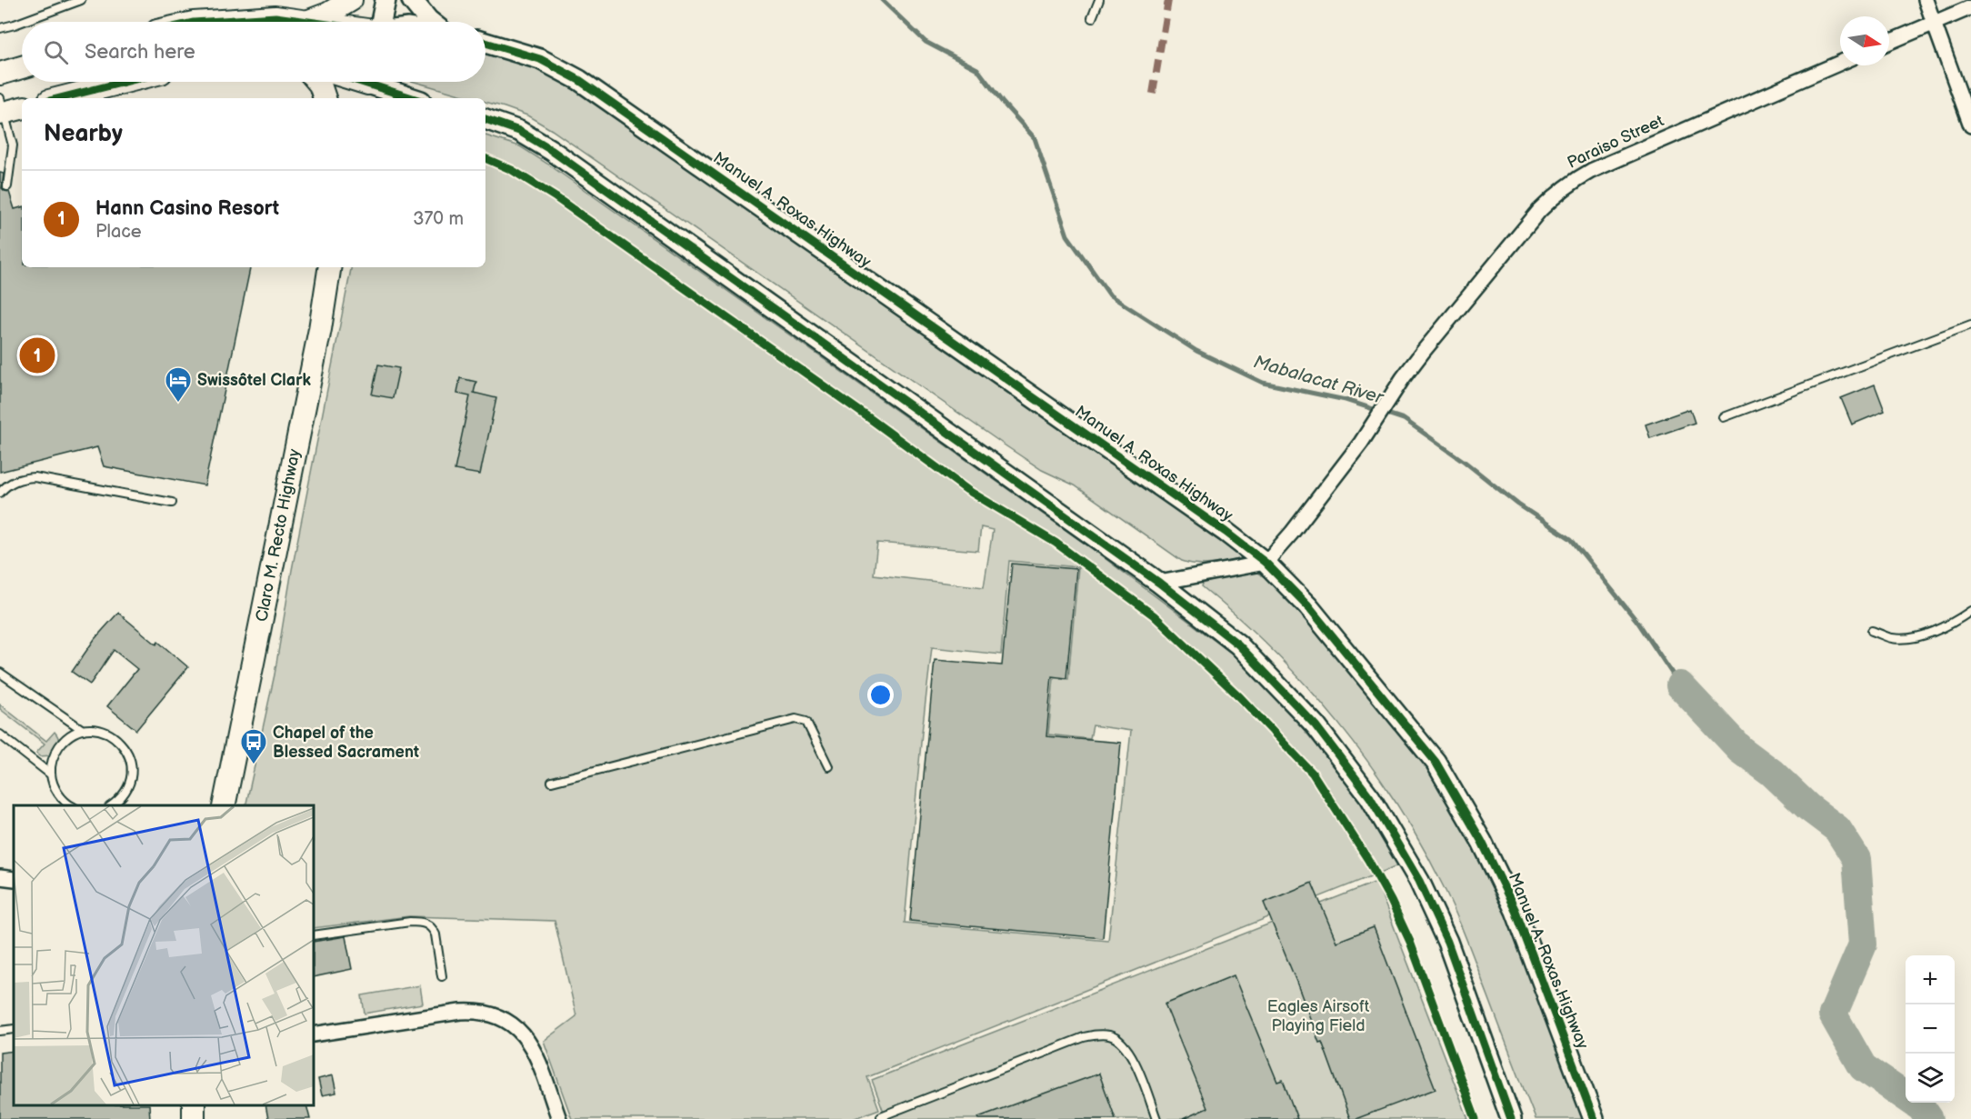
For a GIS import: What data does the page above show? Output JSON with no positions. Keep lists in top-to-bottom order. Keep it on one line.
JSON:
{"streets":{"main road":["Manuel A. Roxas Highway","Claro M. Recto Highway"],"street":["Paraiso Street"]},"crossings":[["Paraiso Street","Manuel A. Roxas Highway"]],"water":["Mabalacat River"],"parks":["Eagles Airsoft Playing Field"],"places":{"hotel":["Swissôtel Clark"],"bus stop":["Chapel of the Blessed Sacrament"]},"north":"right","page":{"search":"Search here","heading":"Nearby","list":[{"mark":"1","name":"Hann Casino Resort","note":"Place","value":"370 m"}],"pins":"1","map_buttons":["+","−"]}}
